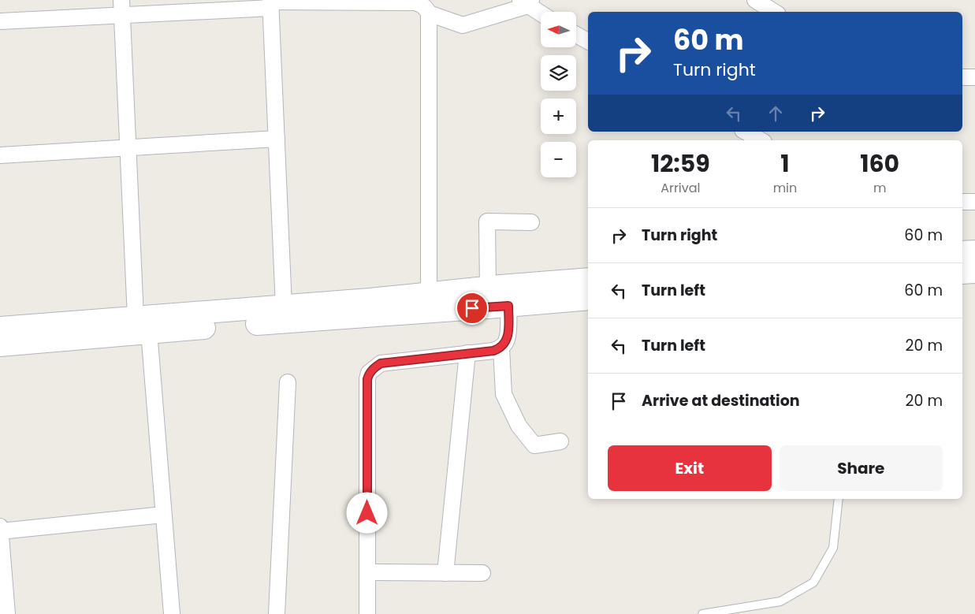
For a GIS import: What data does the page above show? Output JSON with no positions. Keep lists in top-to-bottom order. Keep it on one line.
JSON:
{"north":"left","page":{"map_buttons":["+","−"],"turn":["60 m","Turn right"],"eta":["12:59","Arrival","1","min","160","m"],"list":[{"name":"Turn right","value":"60 m"},{"name":"Turn left","value":"60 m"},{"name":"Turn left","value":"20 m"},{"name":"Arrive at destination","value":"20 m"}],"buttons":["Exit","Share"]}}
